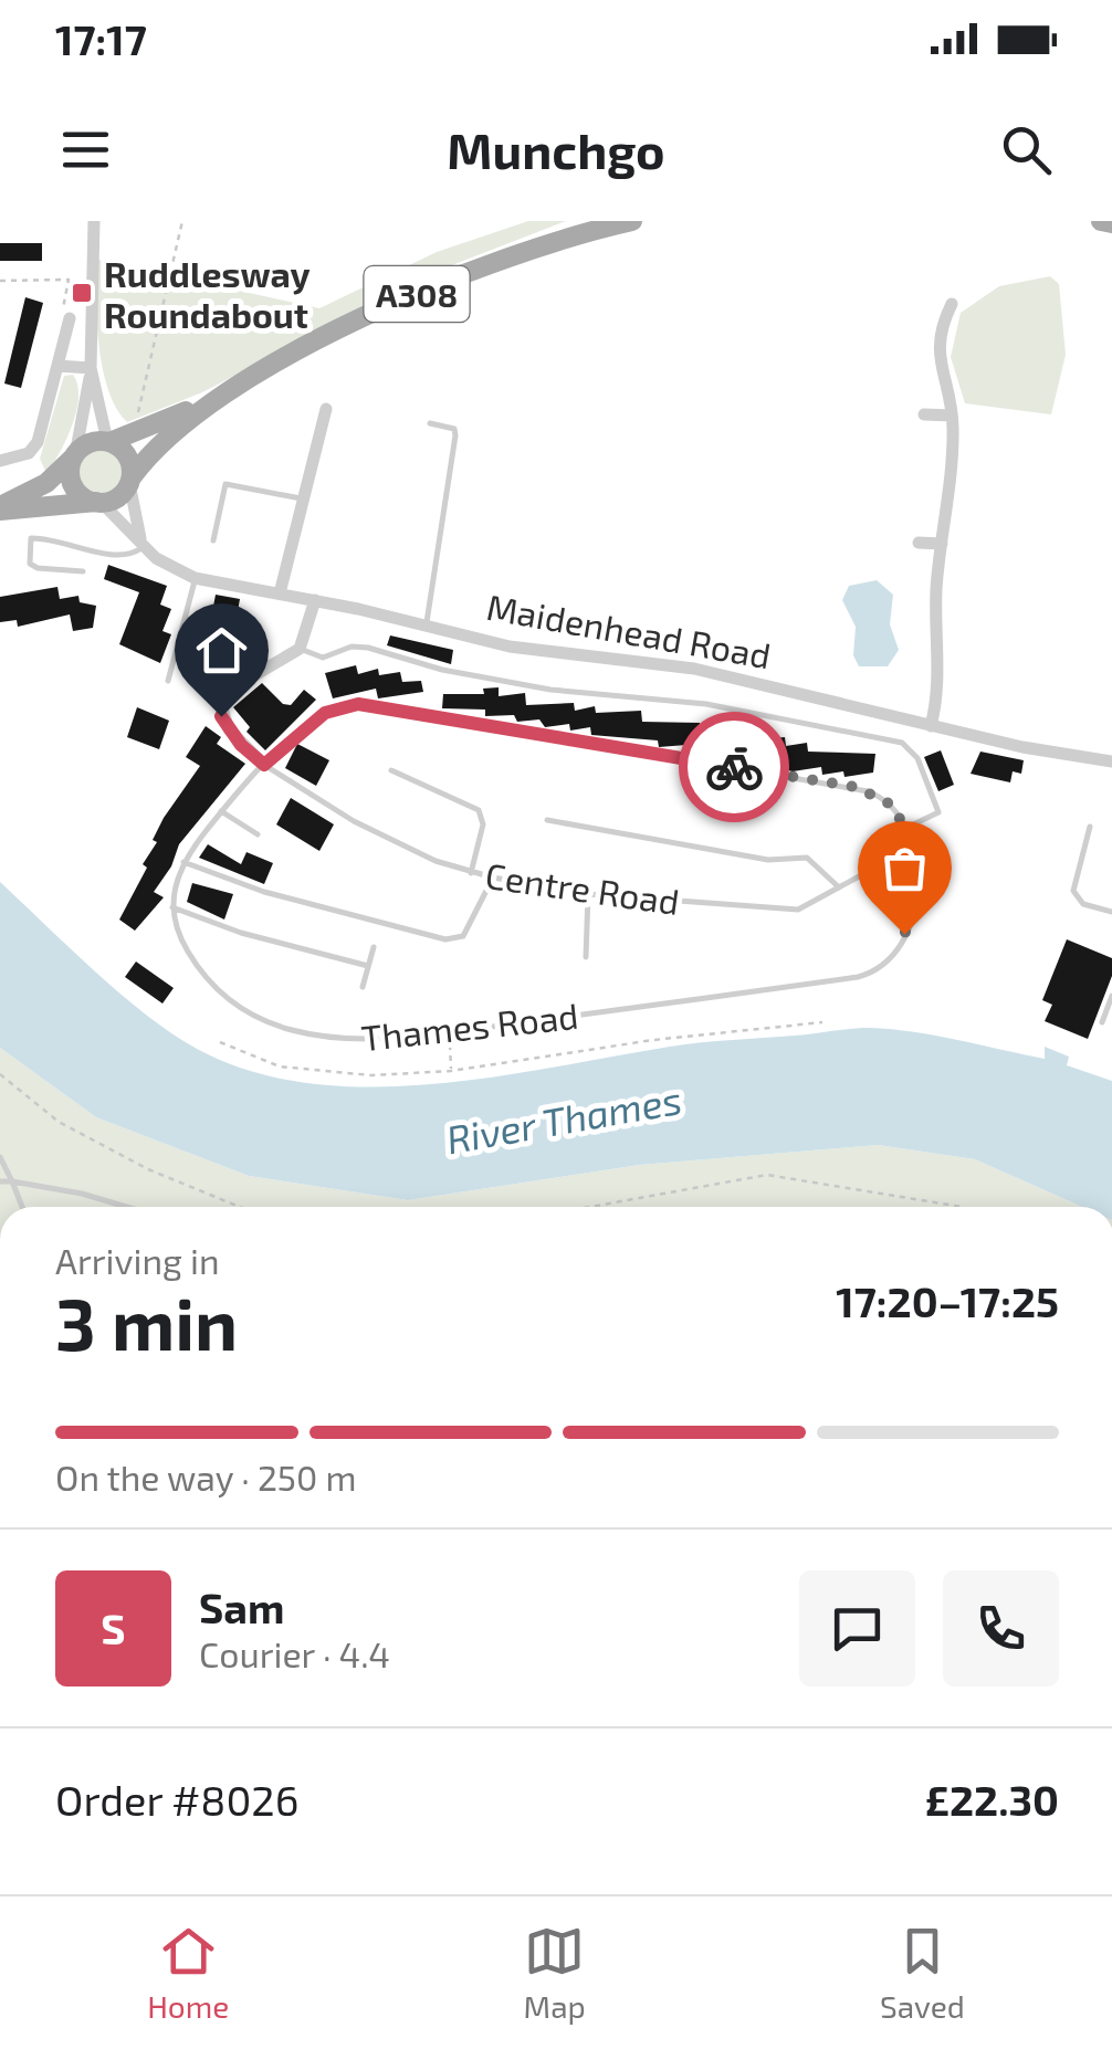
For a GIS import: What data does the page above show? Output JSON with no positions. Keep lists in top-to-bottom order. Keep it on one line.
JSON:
{"streets":{"main road":["A308"],"street":["Maidenhead Road"],"lane":["Centre Road","Thames Road"]},"crossings":[["A308","Maidenhead Road"],["Centre Road","Thames Road"]],"water":["River Thames"],"places":{"transit":["Ruddlesway Roundabout"]},"page":{"status":"17:17","header":"Munchgo","heading":["3 min","Arriving in","17:20–17:25"],"panel":["Sam","Courier · 4.4","Order #8026","£22.30"],"bar":"On the way · 250 m","round":"S","tabs":["Home","Map","Saved"]}}
